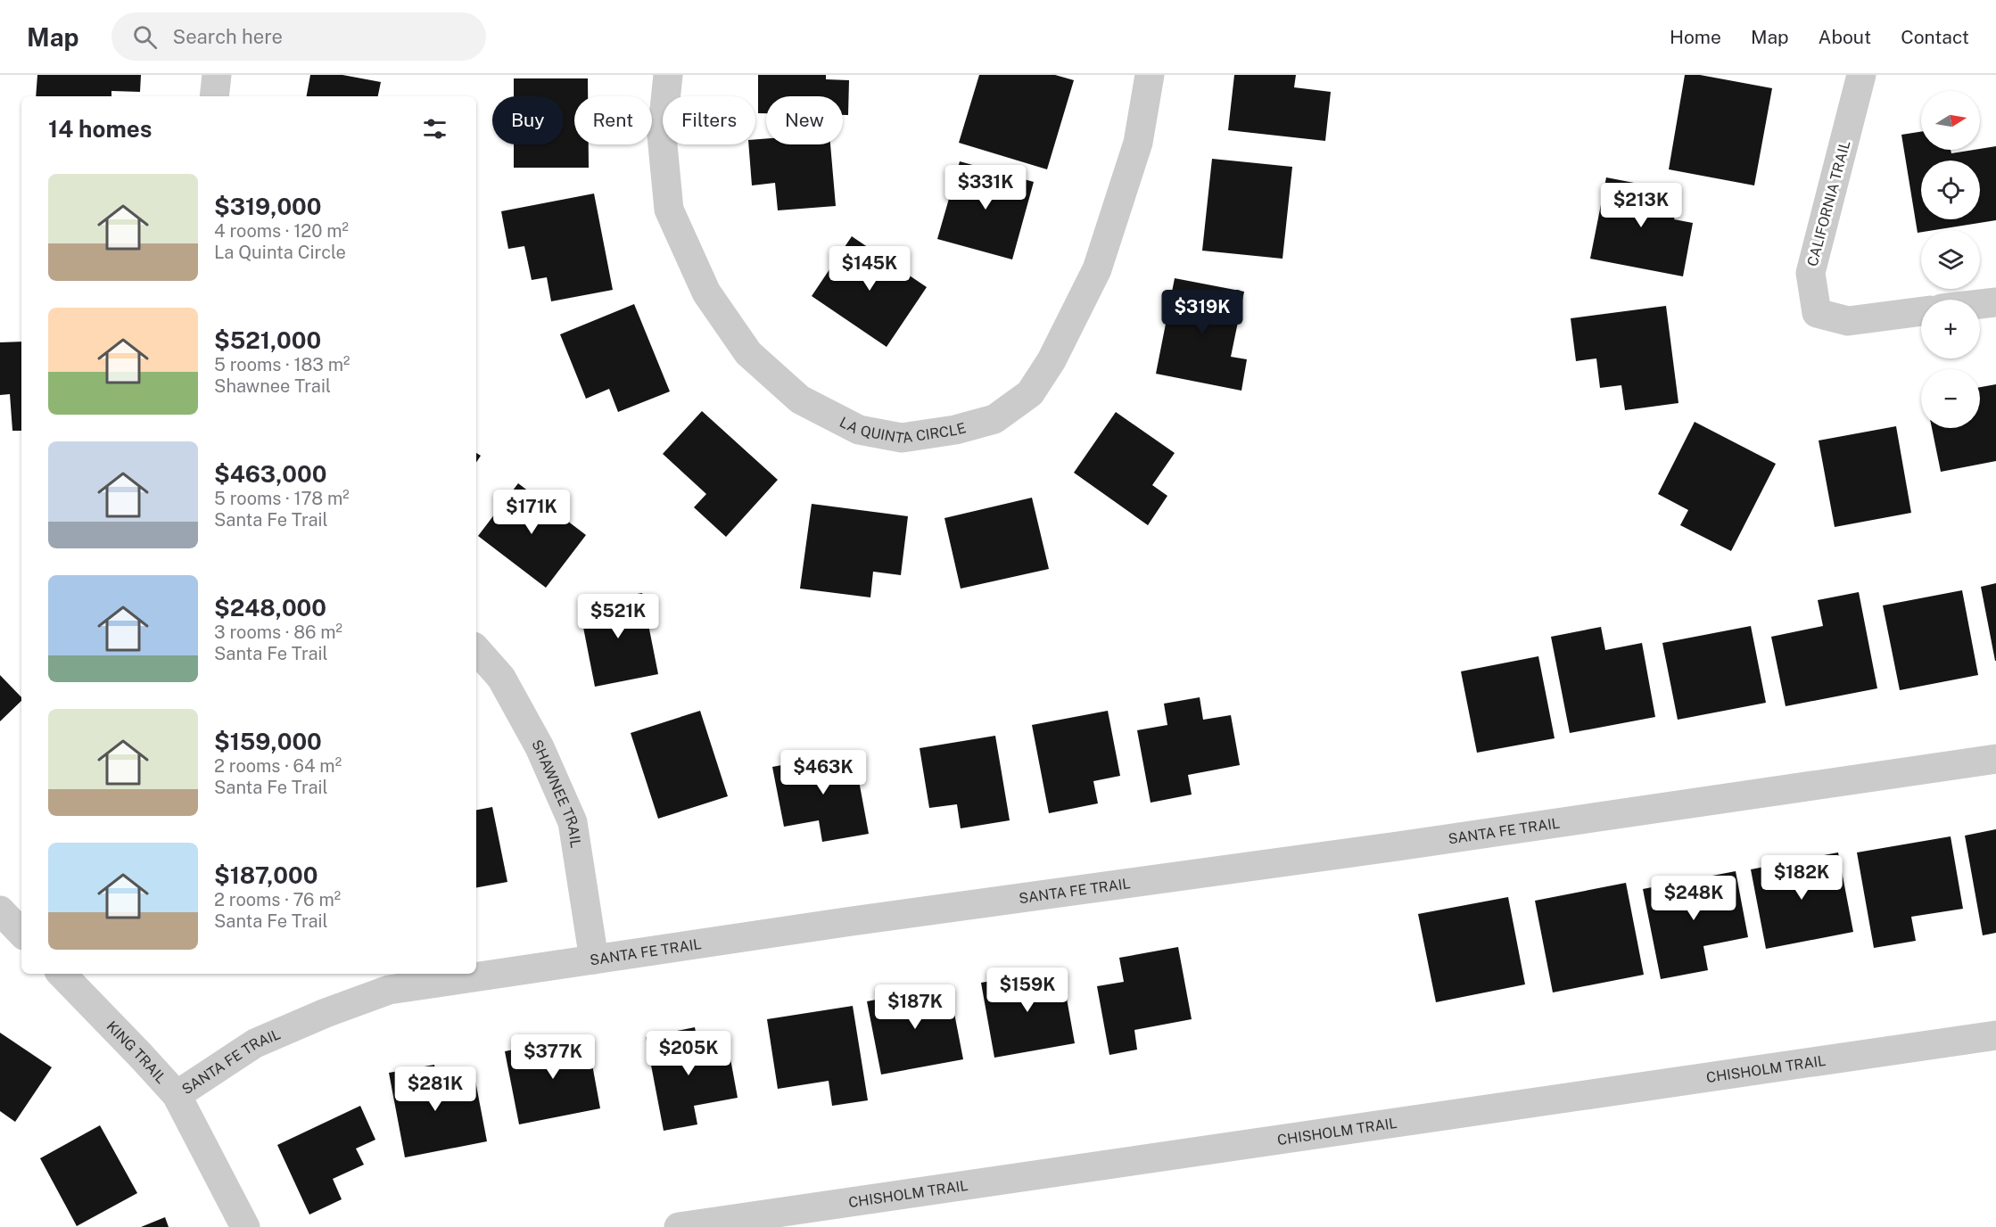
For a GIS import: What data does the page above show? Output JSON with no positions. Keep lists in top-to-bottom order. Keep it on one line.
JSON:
{"streets":{"street":["CALIFORNIA TRAIL","LA QUINTA CIRCLE","SHAWNEE TRAIL","SANTA FE TRAIL","KING TRAIL","CHISHOLM TRAIL"]},"crossings":[["SHAWNEE TRAIL","SANTA FE TRAIL"],["SANTA FE TRAIL","KING TRAIL"]],"north":"right","page":{"header":"Map","search":"Search here","nav":["Home","Map","About","Contact"],"map_buttons":["+","−"],"chip":["Buy","Rent","Filters","New"],"heading":"14 homes","list":[{"name":"$319,000","note":"4 rooms · 120 m² · La Quinta Circle"},{"name":"$521,000","note":"5 rooms · 183 m² · Shawnee Trail"},{"name":"$463,000","note":"5 rooms · 178 m² · Santa Fe Trail"},{"name":"$248,000","note":"3 rooms · 86 m² · Santa Fe Trail"},{"name":"$159,000","note":"2 rooms · 64 m² · Santa Fe Trail"},{"name":"$187,000","note":"2 rooms · 76 m² · Santa Fe Trail"}],"price":["$331K","$213K","$145K","$319K","$171K","$521K","$463K","$182K","$248K","$159K","$187K","$205K","$377K","$281K"]}}
